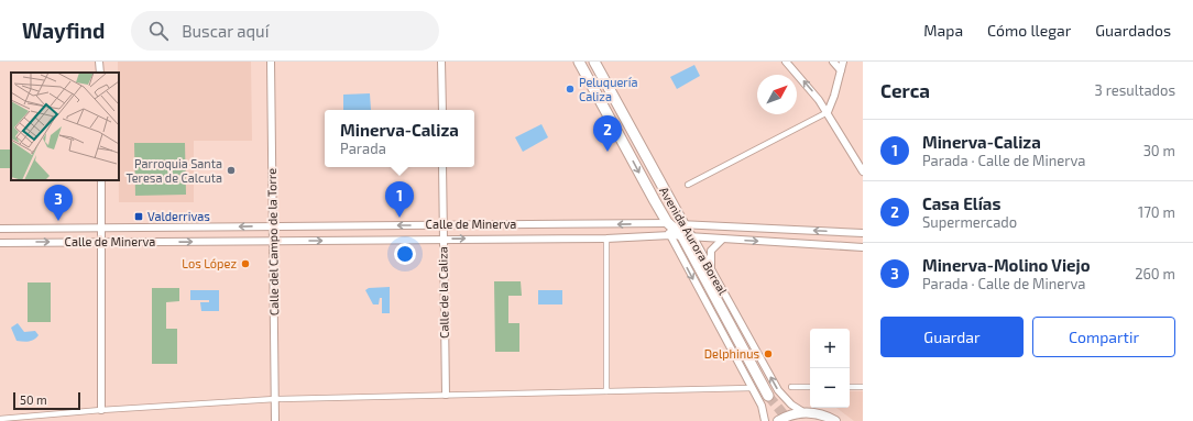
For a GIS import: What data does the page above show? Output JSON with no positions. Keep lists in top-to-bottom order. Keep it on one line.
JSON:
{"streets":{"main road":["Avenida Aurora Boreal"],"street":["Calle de Minerva","Calle del Campo de la Torre","Calle de la Caliza"]},"crossings":[["Calle de Minerva","Avenida Aurora Boreal"],["Calle de Minerva","Calle del Campo de la Torre"],["Calle de Minerva","Calle de la Caliza"]],"places":{"other":["Peluquería Caliza","Parroquia Santa Teresa de Calcuta","Los López","Delphinus"],"transit":["Valderrivas"]},"scale_bar":"50 m","north":"top right","page":{"header":"Wayfind","search":"Buscar aquí","nav":["Mapa","Cómo llegar","Guardados"],"heading":["Cerca","3 resultados"],"popup":["Minerva-Caliza","Parada"],"pins":["2","1","3"],"list":[{"mark":"1","name":"Minerva-Caliza","note":"Parada · Calle de Minerva","value":"30 m"},{"mark":"2","name":"Casa Elías","note":"Supermercado","value":"170 m"},{"mark":"3","name":"Minerva-Molino Viejo","note":"Parada · Calle de Minerva","value":"260 m"}],"buttons":["Guardar","Compartir"],"map_buttons":["+","−"],"scale":"50 m"}}
